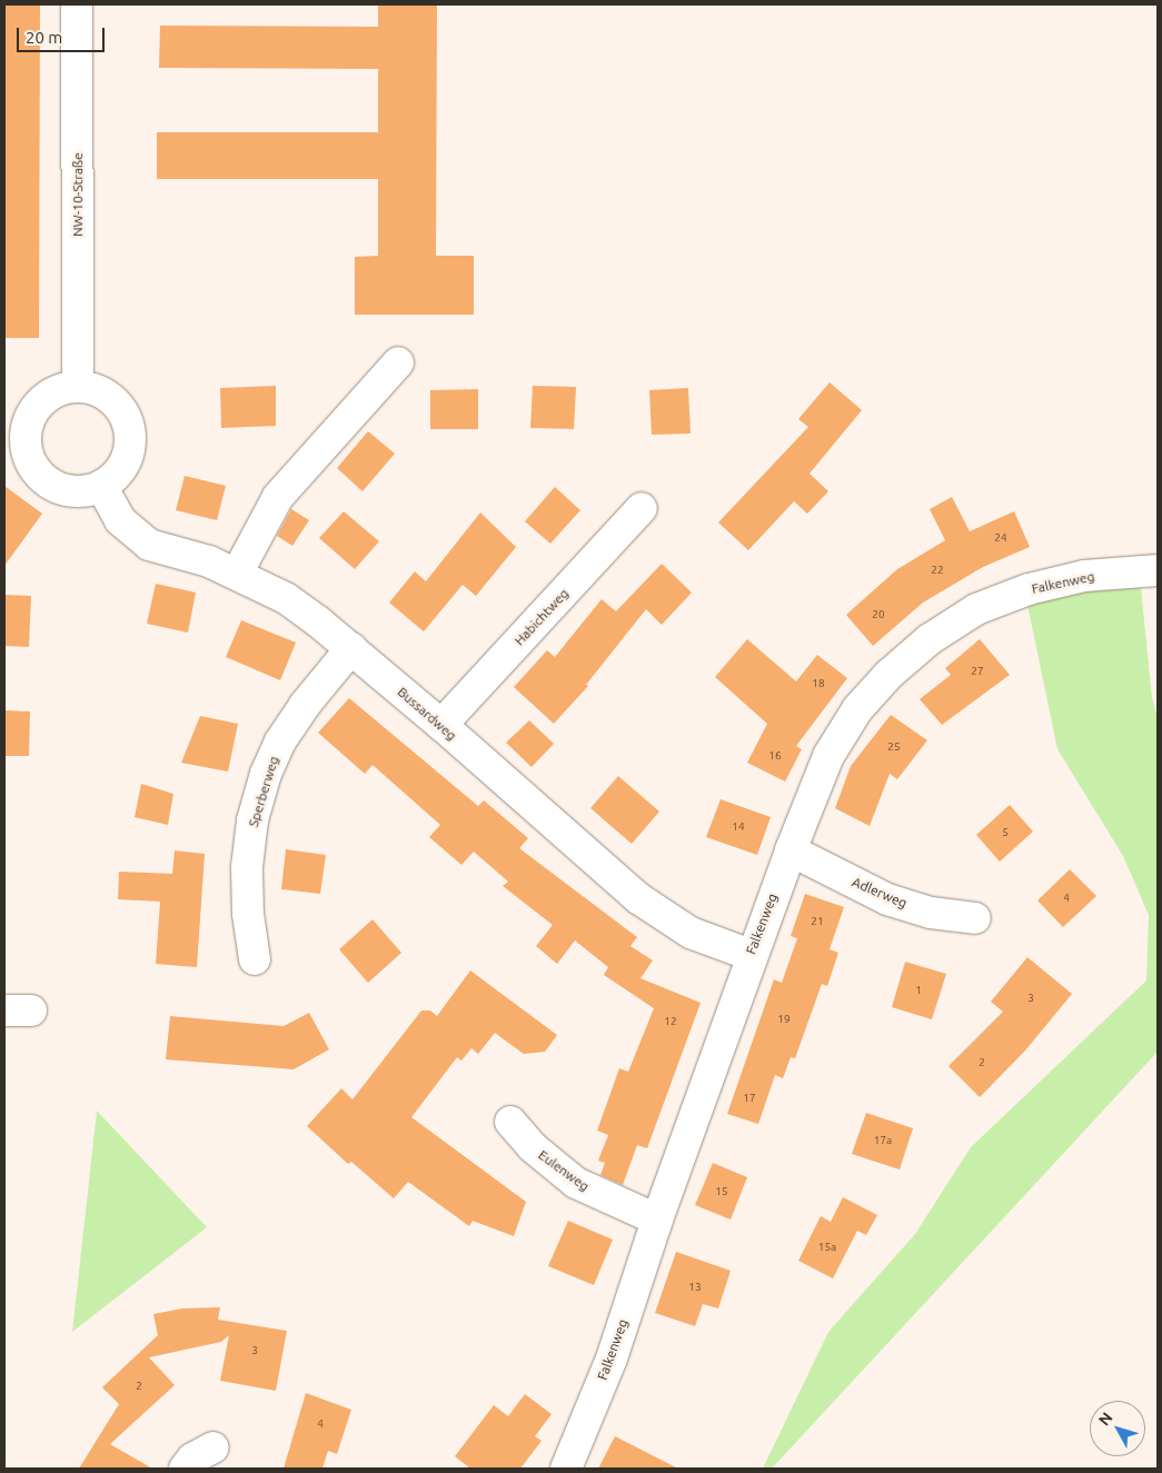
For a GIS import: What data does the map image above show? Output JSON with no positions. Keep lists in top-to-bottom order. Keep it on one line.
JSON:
{"streets":{"street":["NW-10-Straße","Falkenweg","Habichtweg","Bussardweg","Sperberweg","Adlerweg","Eulenweg"]},"crossings":[["NW-10-Straße","Bussardweg"],["Falkenweg","Bussardweg"],["Falkenweg","Adlerweg"],["Falkenweg","Eulenweg"],["Habichtweg","Bussardweg"],["Bussardweg","Sperberweg"]],"house_numbers":["24","22","20","27","18","25","16","14","5","4","21","1","3","19","12","2","17","17a","15","15a","13","3","2","4"],"scale_bar":"20 m","north":"top left"}
